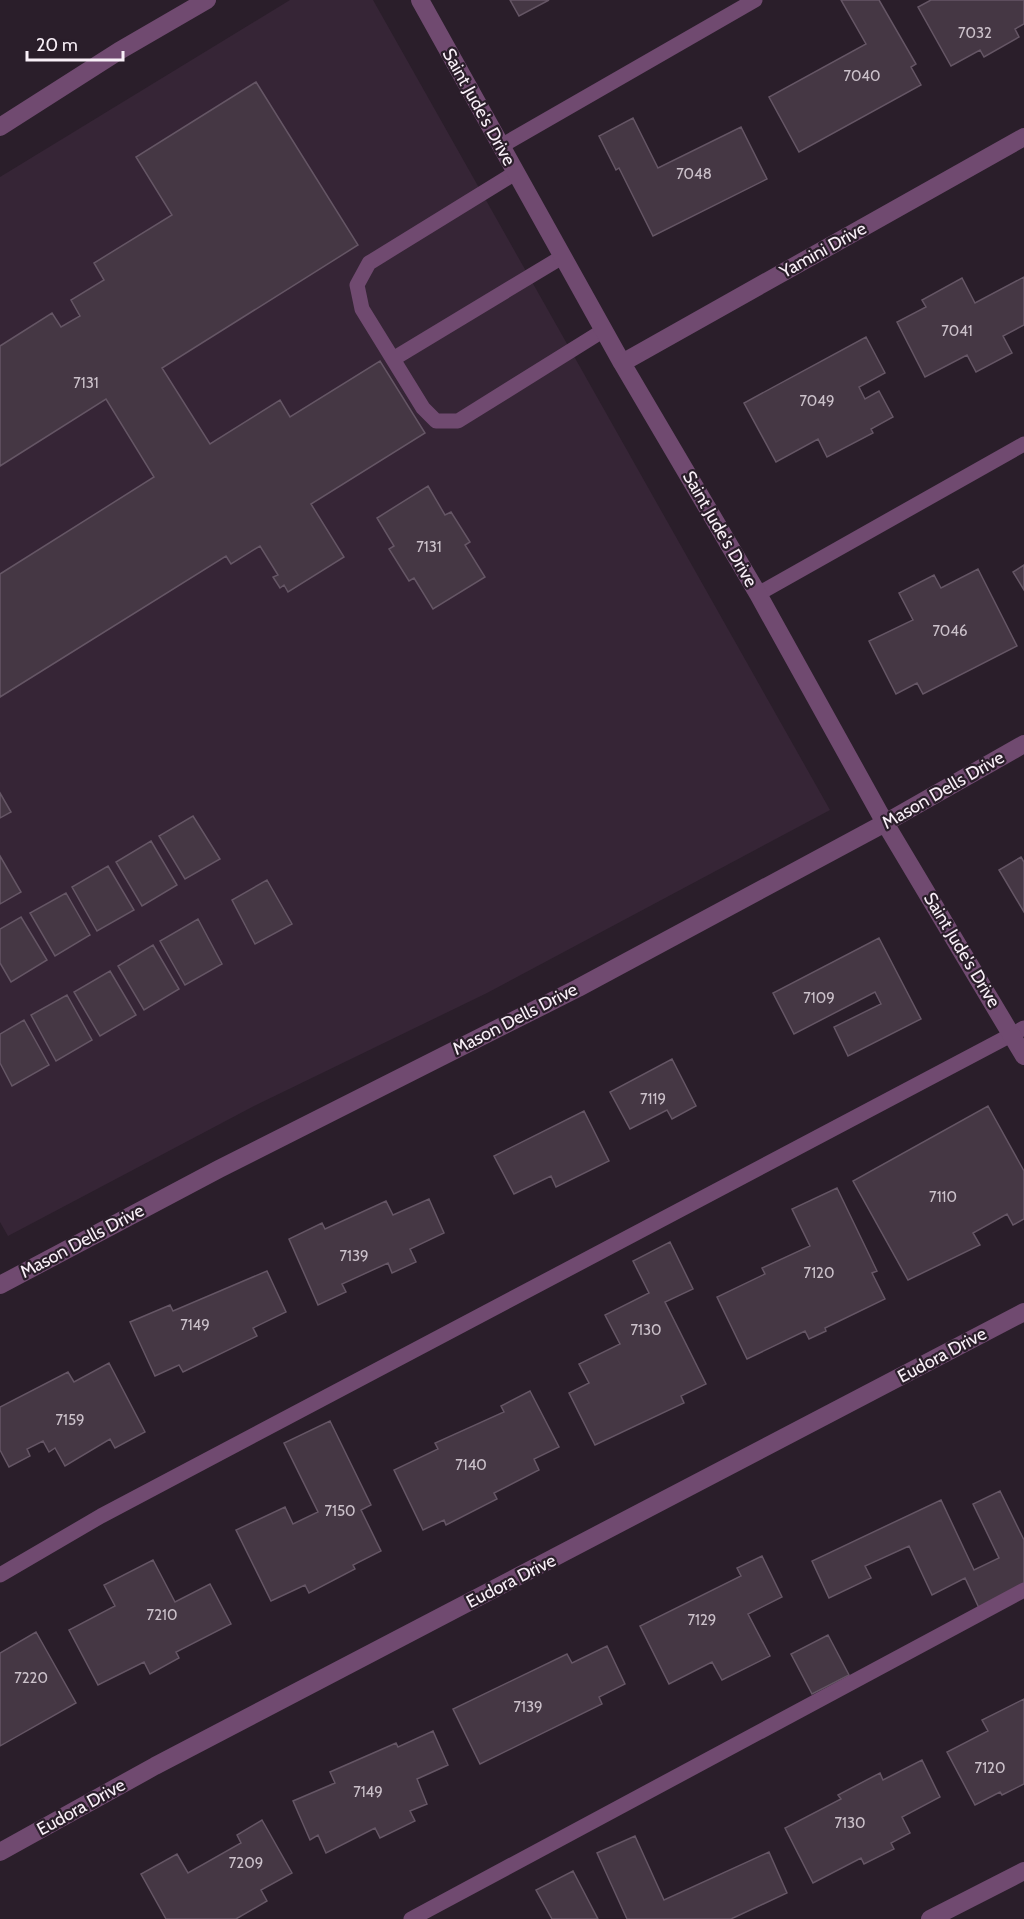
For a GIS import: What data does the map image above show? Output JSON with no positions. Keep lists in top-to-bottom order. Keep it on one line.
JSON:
{"streets":{"street":["Saint Jude's Drive","Yamini Drive","Mason Dells Drive","Eudora Drive"]},"crossings":[["Saint Jude's Drive","Yamini Drive"],["Saint Jude's Drive","Mason Dells Drive"]],"house_numbers":["7032","7040","7048","7041","7131","7049","7131","7046","7109","7119","7110","7139","7120","7149","7130","7159","7140","7150","7210","7129","7220","7139","7120","7149","7130","7209"],"scale_bar":"20 m"}
